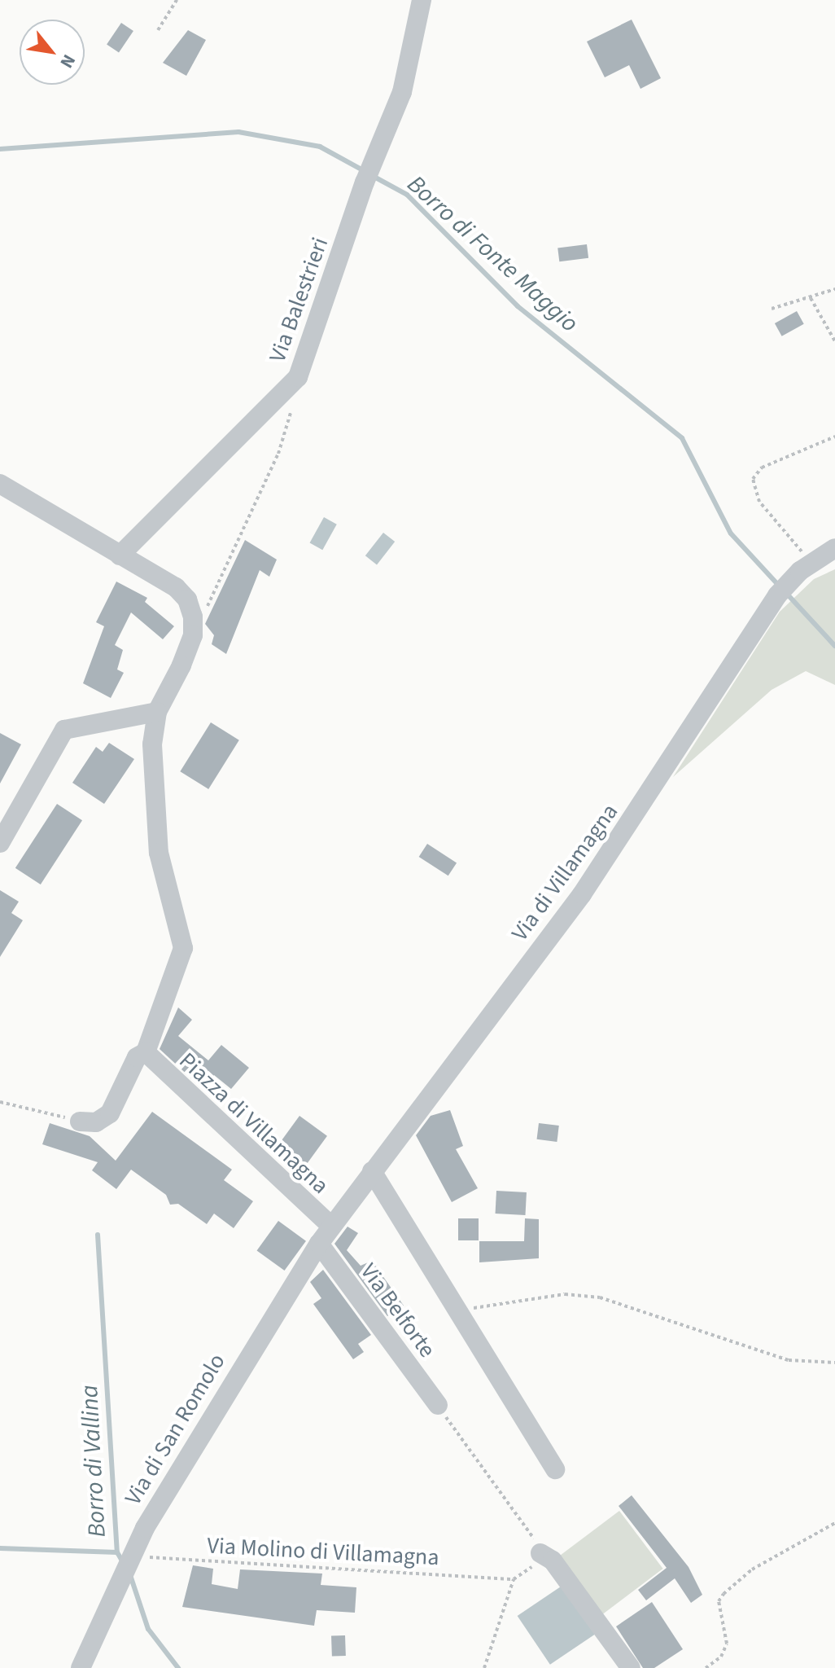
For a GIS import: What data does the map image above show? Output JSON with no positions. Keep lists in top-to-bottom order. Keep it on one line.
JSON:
{"streets":{"street":["Via Balestrieri","Via di Villamagna","Piazza di Villamagna","Via Belforte","Via di San Romolo"],"path":["Via Molino di Villamagna"]},"crossings":[["Via di Villamagna","Piazza di Villamagna"],["Via di Villamagna","Via di San Romolo"],["Piazza di Villamagna","Via di San Romolo"],["Via Belforte","Via di San Romolo"],["Via di San Romolo","Via Molino di Villamagna"]],"water":["Borro di Fonte Maggio","Borro di Vallina"],"north":"bottom right"}
